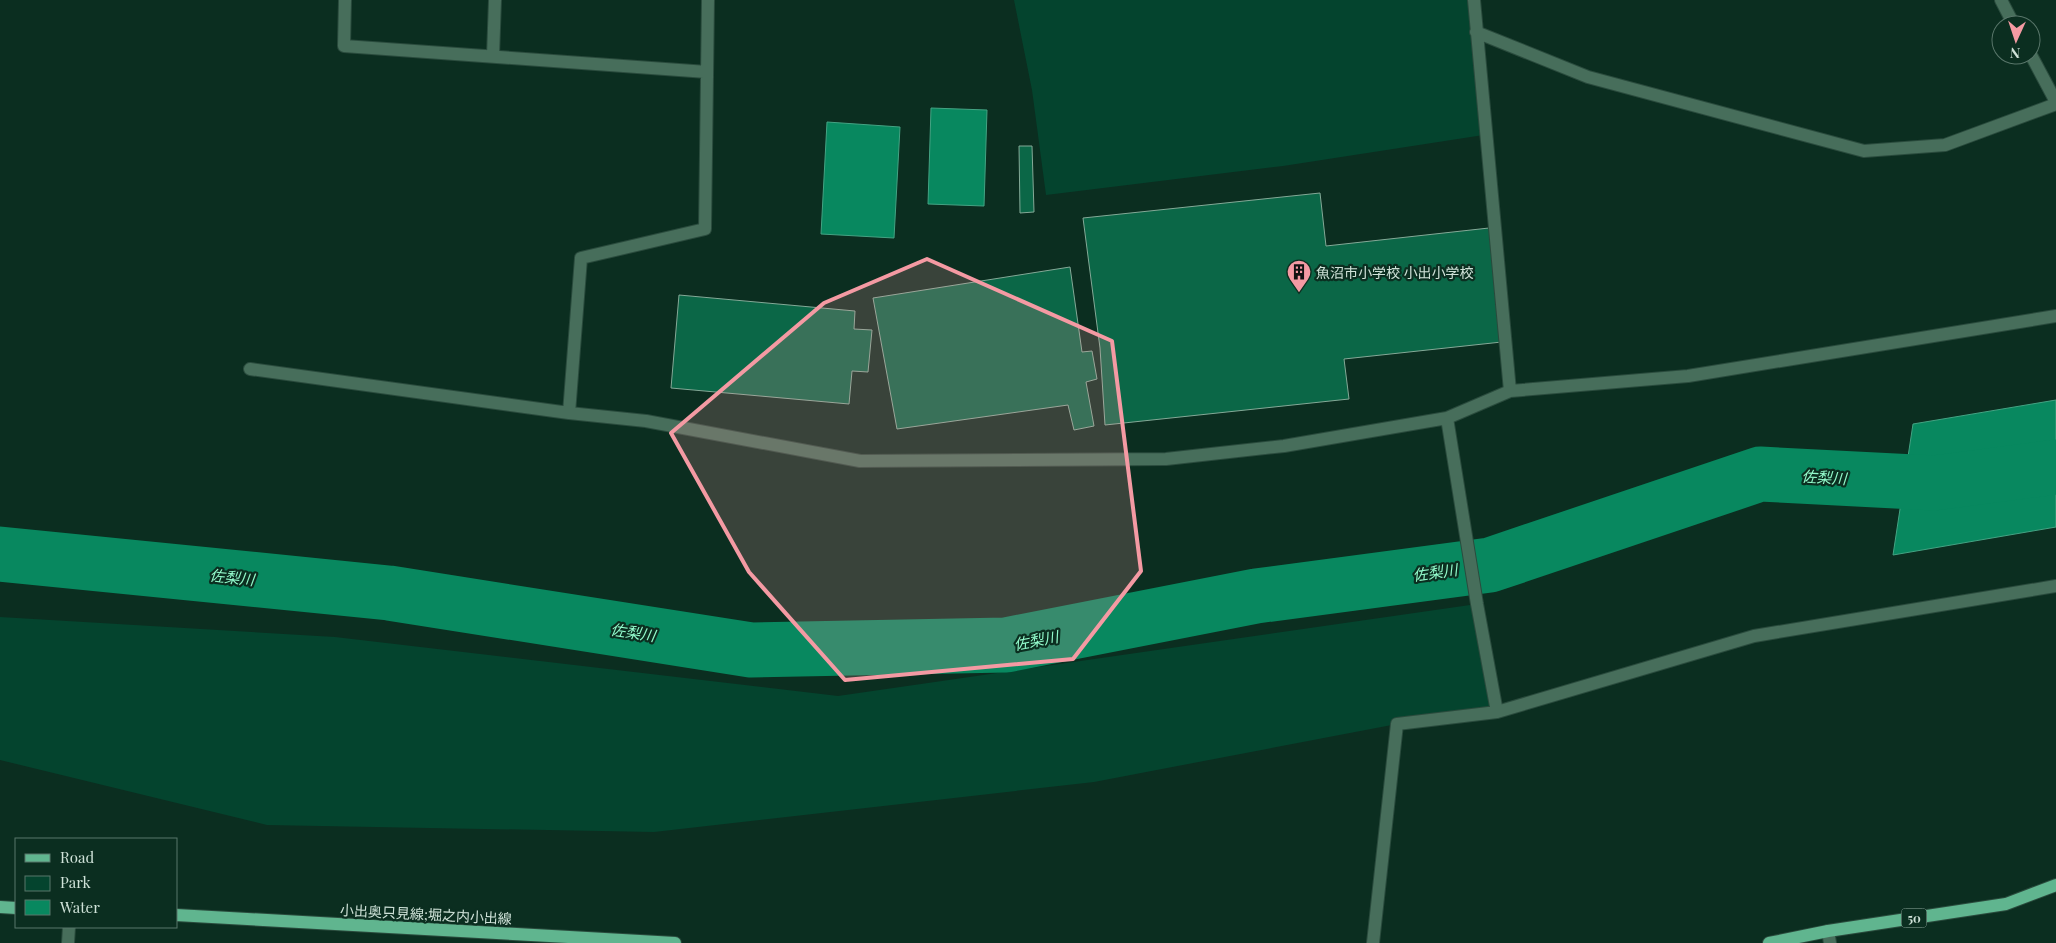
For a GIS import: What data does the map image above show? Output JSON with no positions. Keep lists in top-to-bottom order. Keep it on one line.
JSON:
{"streets":{"main road":["小出奥只見線;堀之内小出線","50"]},"water":["佐梨川"],"places":{"building":["魚沼市小学校 小出小学校"]},"legend":["Road","Park","Water"],"north":"bottom"}
